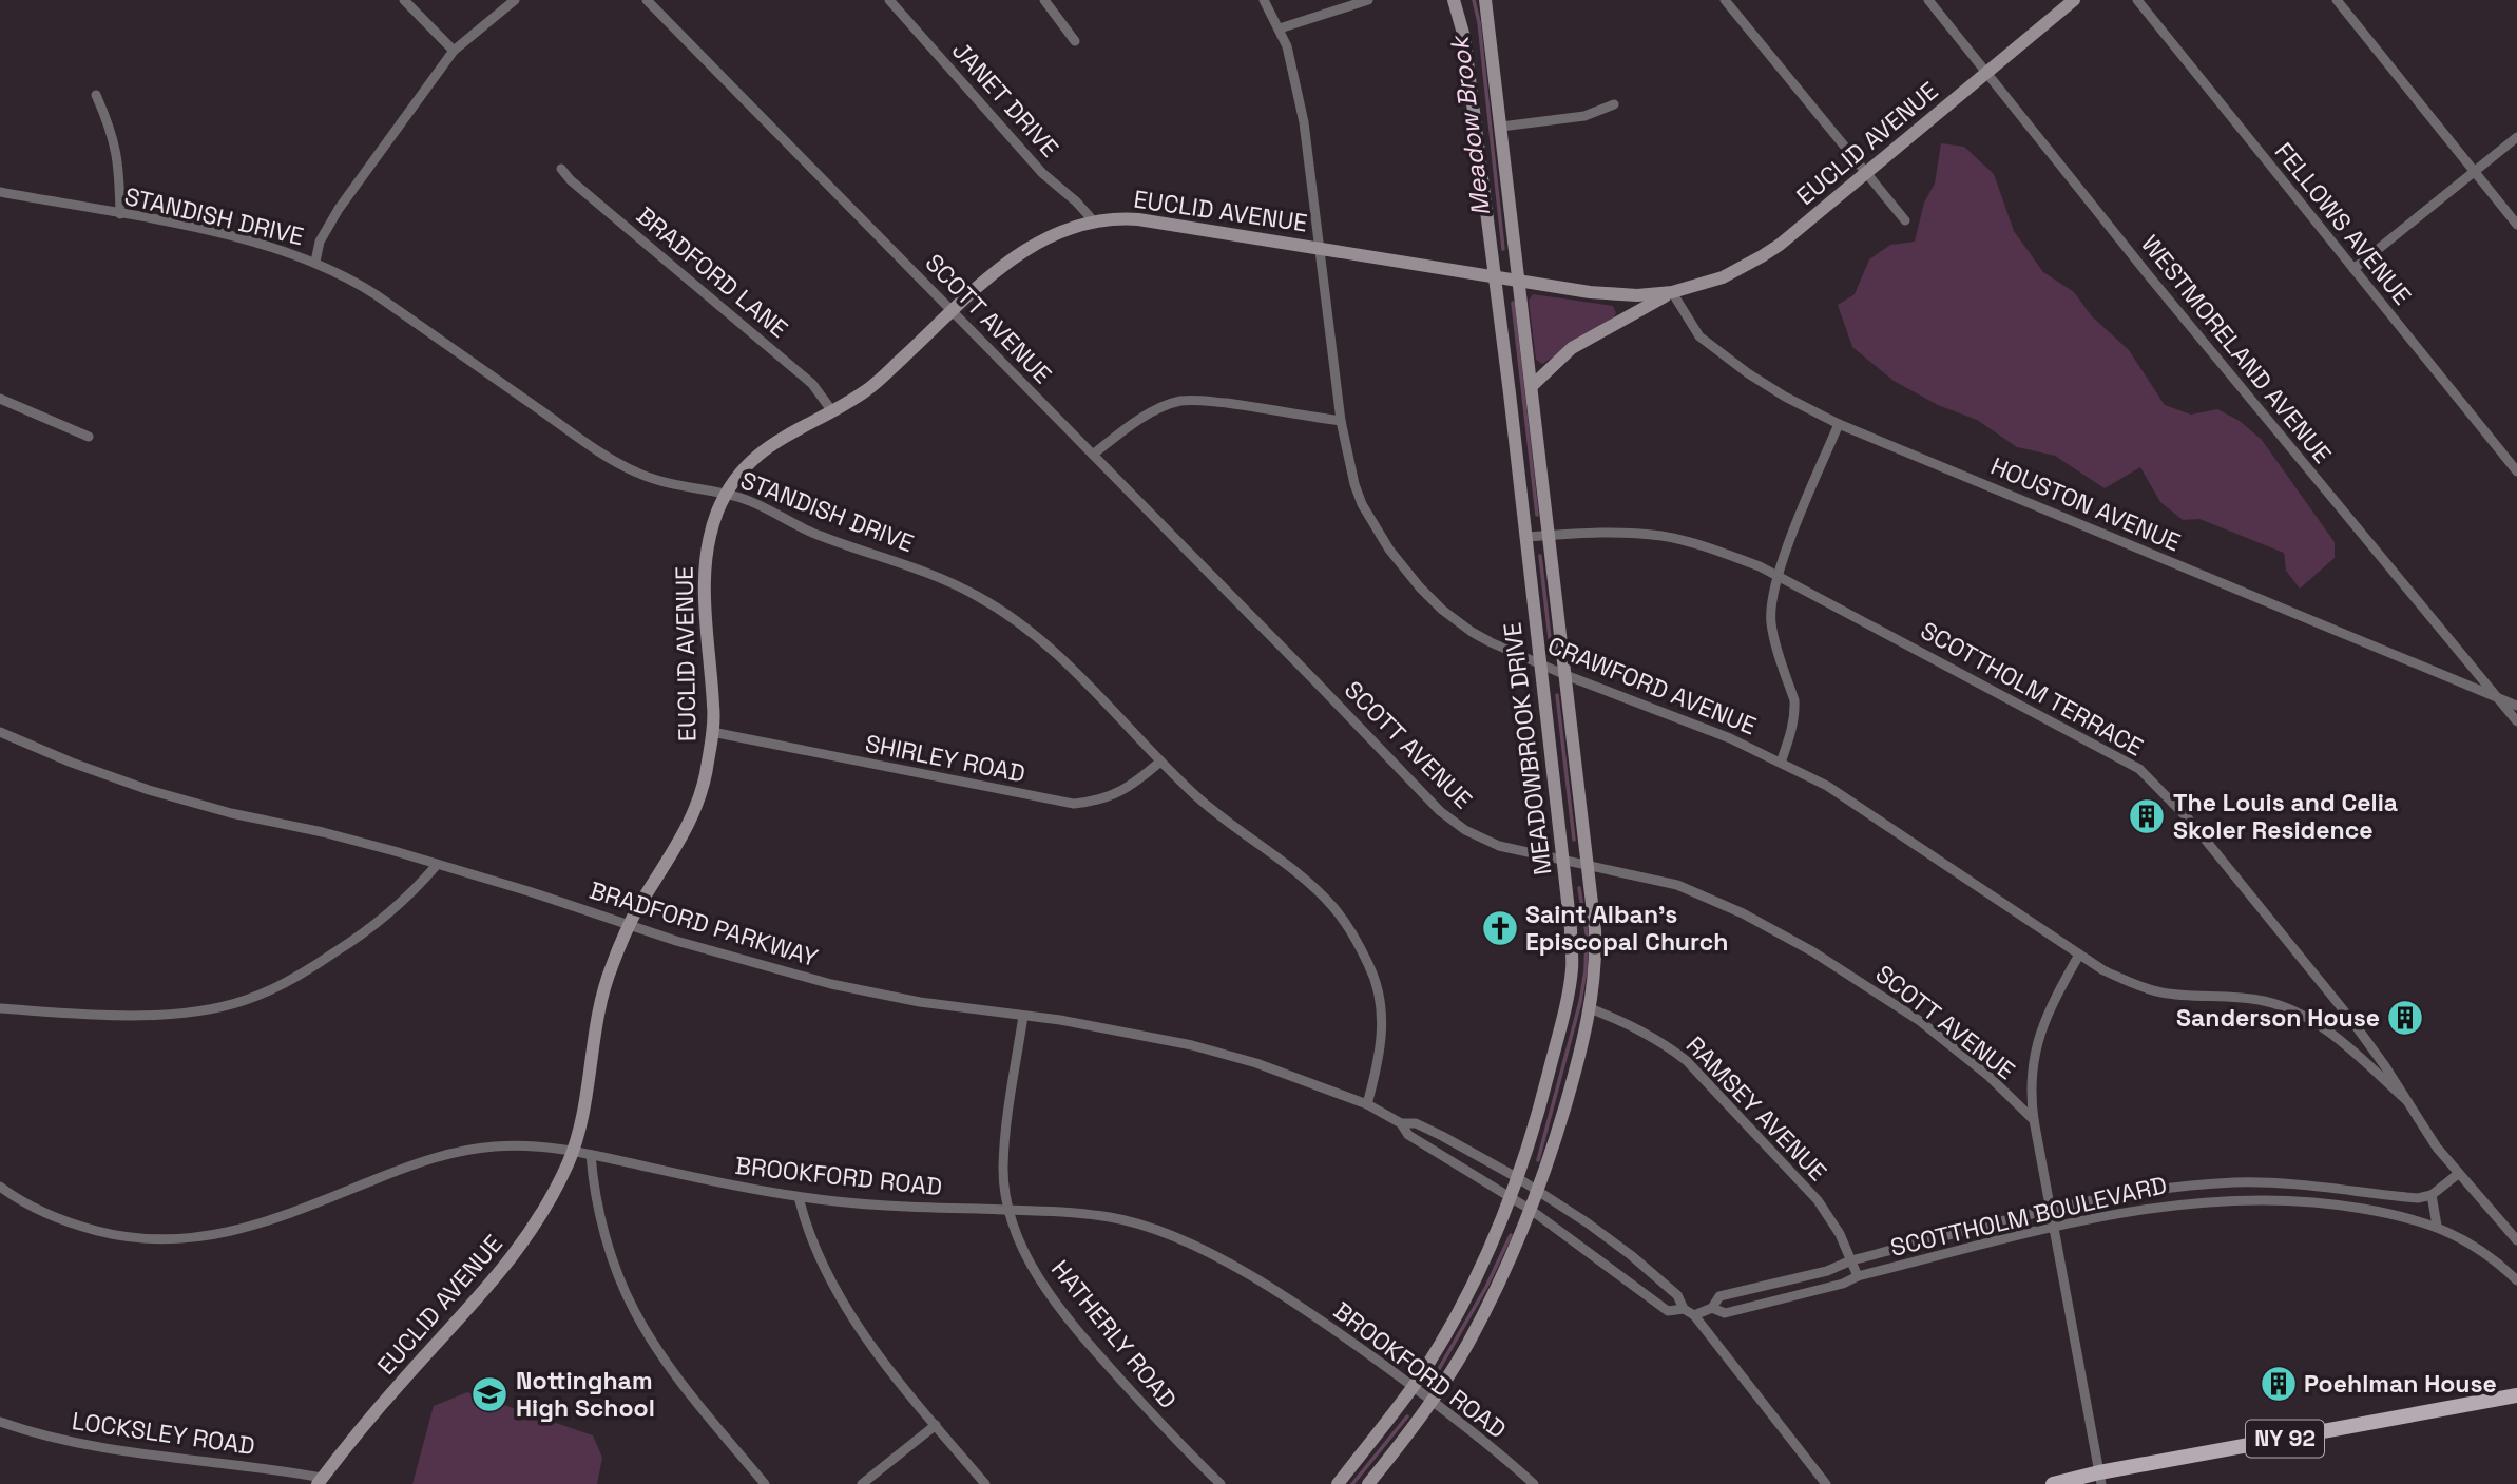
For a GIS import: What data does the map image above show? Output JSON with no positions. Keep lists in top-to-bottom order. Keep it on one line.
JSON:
{"streets":{"main road":["NY 92"],"street":["JANET DRIVE","EUCLID AVENUE","STANDISH DRIVE","FELLOWS AVENUE","BRADFORD LANE","SCOTT AVENUE","WESTMORELAND AVENUE","HOUSTON AVENUE","CRAWFORD AVENUE","SCOTTHOLM TERRACE","MEADOWBROOK DRIVE","SHIRLEY ROAD","BRADFORD PARKWAY","RAMSEY AVENUE","BROOKFORD ROAD","SCOTTHOLM BOULEVARD","HATHERLY ROAD","LOCKSLEY ROAD"]},"crossings":[["JANET DRIVE","EUCLID AVENUE"],["EUCLID AVENUE","STANDISH DRIVE"],["EUCLID AVENUE","BRADFORD LANE"],["EUCLID AVENUE","SCOTT AVENUE"],["EUCLID AVENUE","WESTMORELAND AVENUE"],["EUCLID AVENUE","HOUSTON AVENUE"],["EUCLID AVENUE","CRAWFORD AVENUE"],["EUCLID AVENUE","MEADOWBROOK DRIVE"],["EUCLID AVENUE","SHIRLEY ROAD"],["EUCLID AVENUE","BRADFORD PARKWAY"],["EUCLID AVENUE","BROOKFORD ROAD"],["EUCLID AVENUE","LOCKSLEY ROAD"],["STANDISH DRIVE","SHIRLEY ROAD"],["STANDISH DRIVE","BRADFORD PARKWAY"],["SCOTT AVENUE","MEADOWBROOK DRIVE"],["WESTMORELAND AVENUE","HOUSTON AVENUE"],["CRAWFORD AVENUE","SCOTTHOLM TERRACE"],["CRAWFORD AVENUE","MEADOWBROOK DRIVE"],["SCOTTHOLM TERRACE","MEADOWBROOK DRIVE"],["MEADOWBROOK DRIVE","BRADFORD PARKWAY"],["MEADOWBROOK DRIVE","RAMSEY AVENUE"],["MEADOWBROOK DRIVE","BROOKFORD ROAD"],["BRADFORD PARKWAY","SCOTTHOLM BOULEVARD"],["BRADFORD PARKWAY","HATHERLY ROAD"],["RAMSEY AVENUE","SCOTTHOLM BOULEVARD"],["BROOKFORD ROAD","HATHERLY ROAD"]],"water":["Meadow Brook"],"places":{"building":["The Louis and Celia Skoler Residence","Sanderson House","Poehlman House"],"church":["Saint Alban's Episcopal Church"],"school or university":["Nottingham High School"]}}
